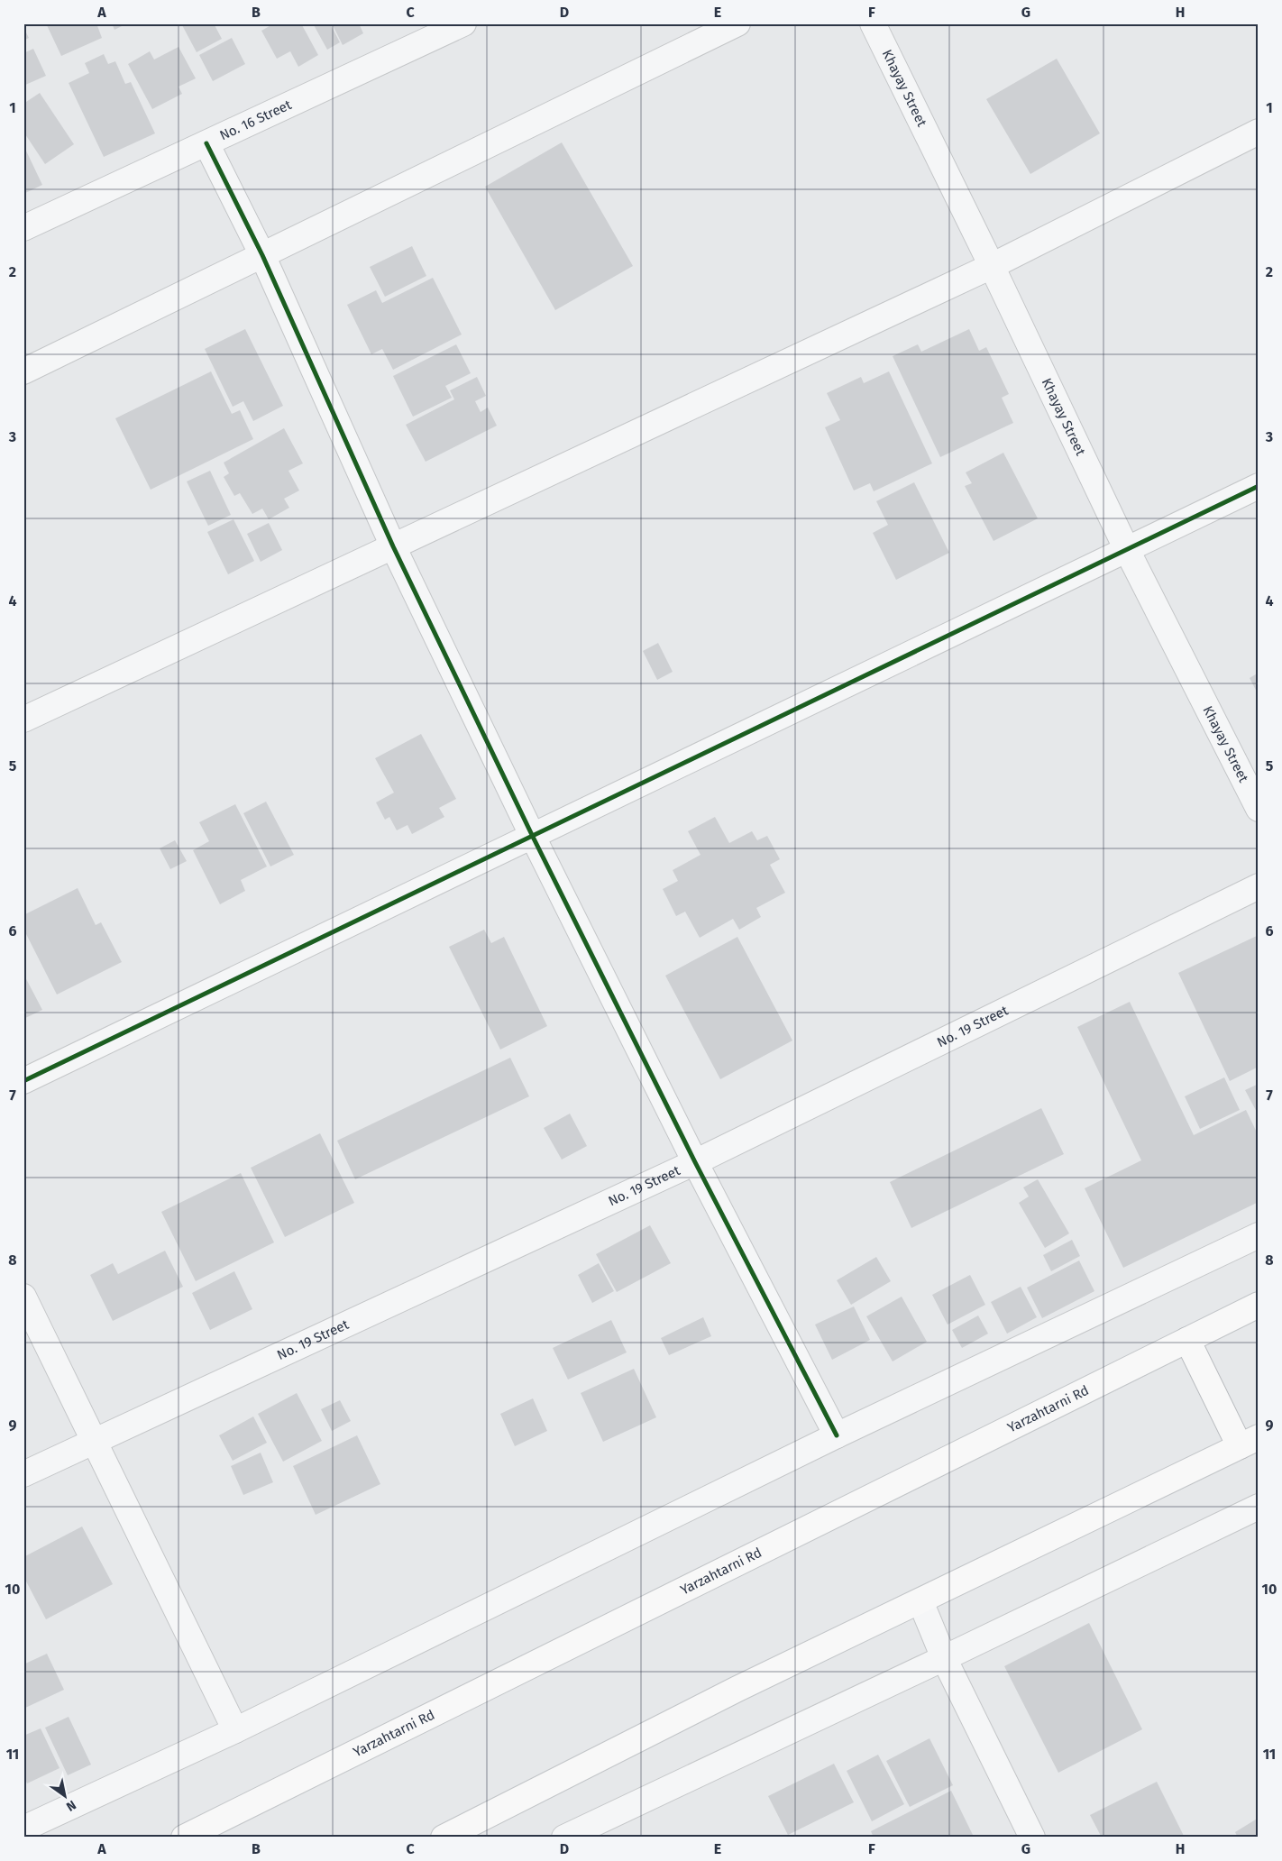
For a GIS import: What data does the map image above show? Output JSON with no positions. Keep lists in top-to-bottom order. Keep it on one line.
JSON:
{"streets":{"main road":["Yarzahtarni Rd"],"street":["Khayay Street","No. 16 Street","No. 19 Street"]},"north":"bottom right","grid":{"columns":["A","B","C","D","E","F","G","H"],"rows":["1","2","3","4","5","6","7","8","9","10","11"]}}
